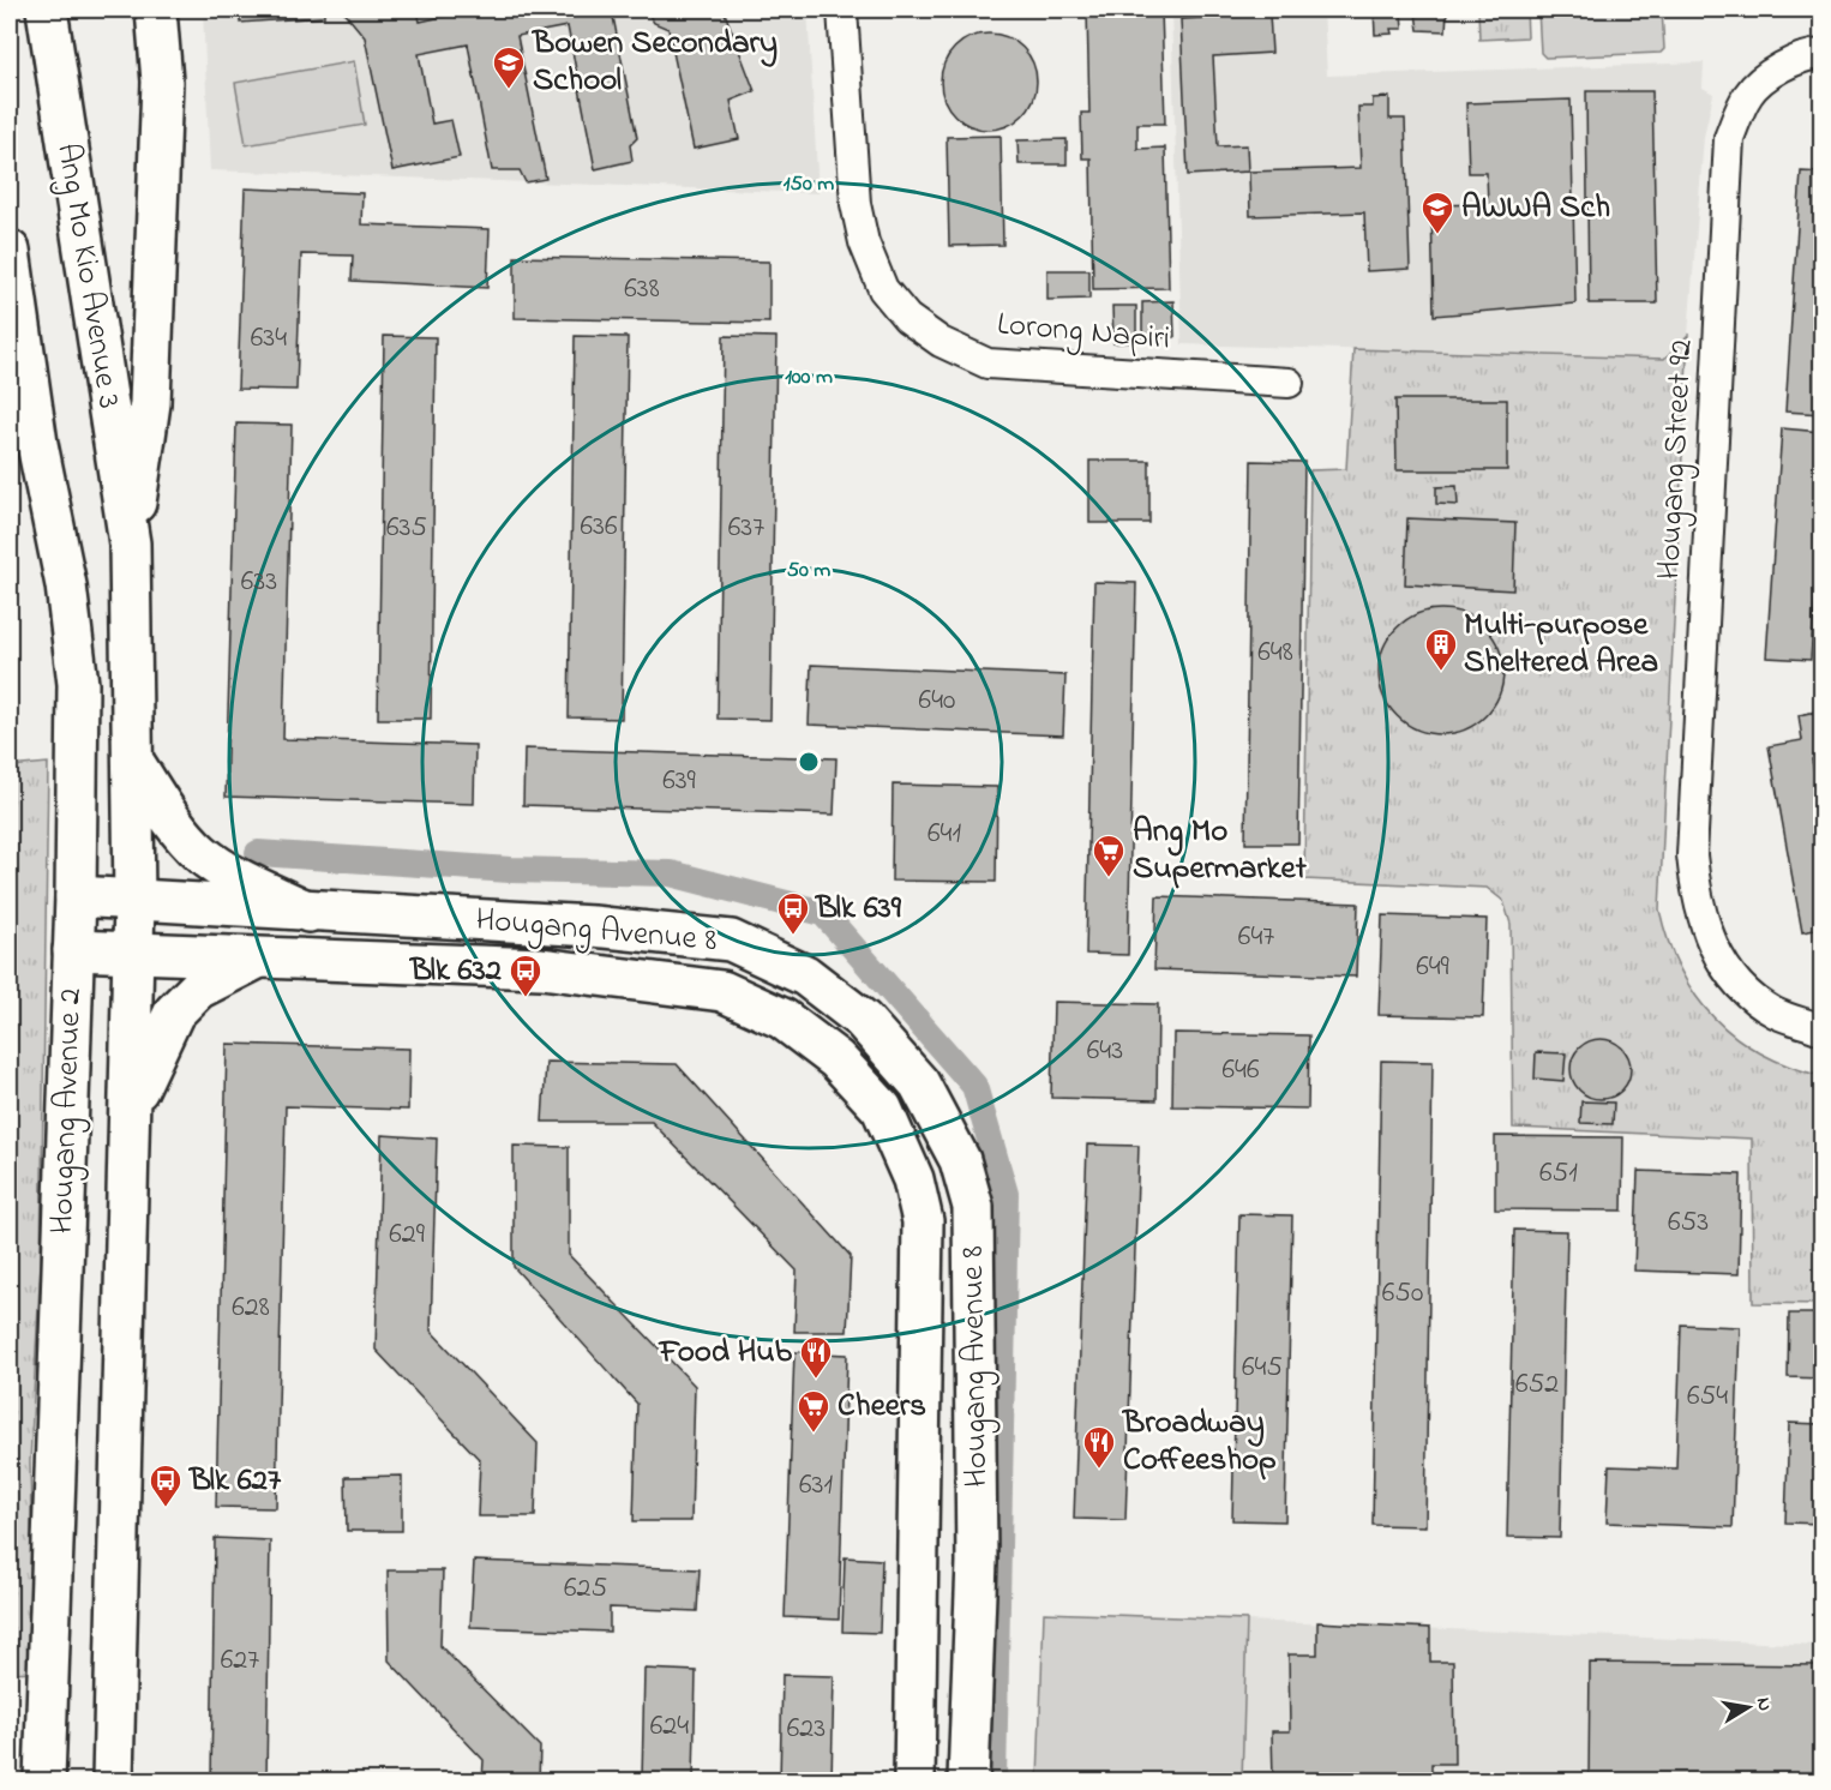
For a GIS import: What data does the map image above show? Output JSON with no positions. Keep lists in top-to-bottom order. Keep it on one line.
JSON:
{"streets":{"main road":["Ang Mo Kio Avenue 3","Hougang Avenue 8","Hougang Avenue 2"],"street":["Lorong Napiri","Hougang Street 92"]},"crossings":[["Ang Mo Kio Avenue 3","Hougang Avenue 2"],["Hougang Avenue 8","Hougang Avenue 2"]],"places":{"school or university":["Bowen Secondary School","AWWA Sch"],"building":["Multi-purpose Sheltered Area"],"supermarket":["Ang Mo Supermarket","Cheers"],"bus stop":["Blk 639","Blk 632","Blk 627"],"restaurant":["Food Hub","Broadway Coffeeshop"]},"house_numbers":["638","634","636","635","637","633","648","640","639","641","647","649","643","646","651","653","629","650","628","645","652","654","631","625","627","624","623"],"north":"right","rings":["150 m","100 m","50 m"]}
